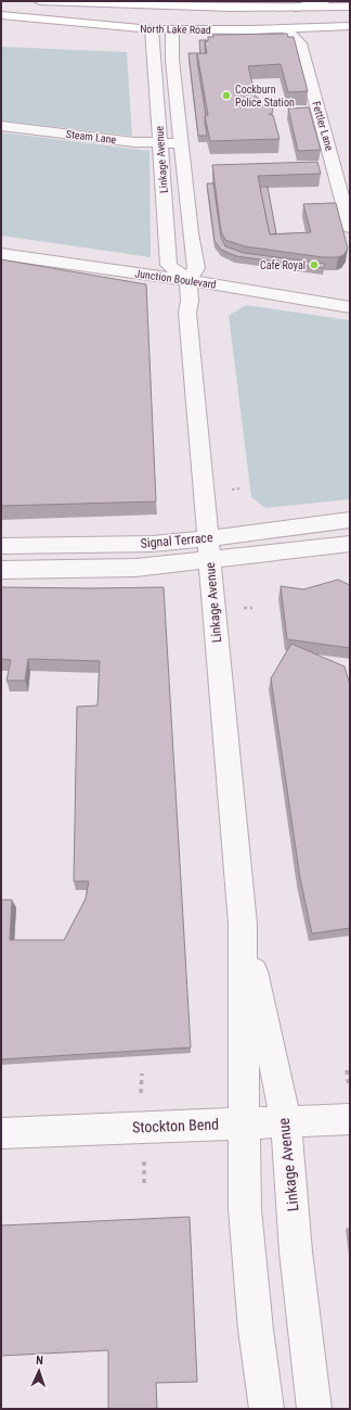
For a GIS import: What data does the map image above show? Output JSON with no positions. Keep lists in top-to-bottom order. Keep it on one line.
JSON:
{"streets":{"main road":["North Lake Road"],"street":["Fettler Lane","Steam Lane","Linkage Avenue","Junction Boulevard","Signal Terrace","Stockton Bend"]},"crossings":[["North Lake Road","Fettler Lane"],["North Lake Road","Linkage Avenue"],["Steam Lane","Linkage Avenue"],["Linkage Avenue","Junction Boulevard"],["Linkage Avenue","Signal Terrace"],["Linkage Avenue","Stockton Bend"]],"places":["Cockburn Police Station","Cafe Royal"],"north":"top"}
